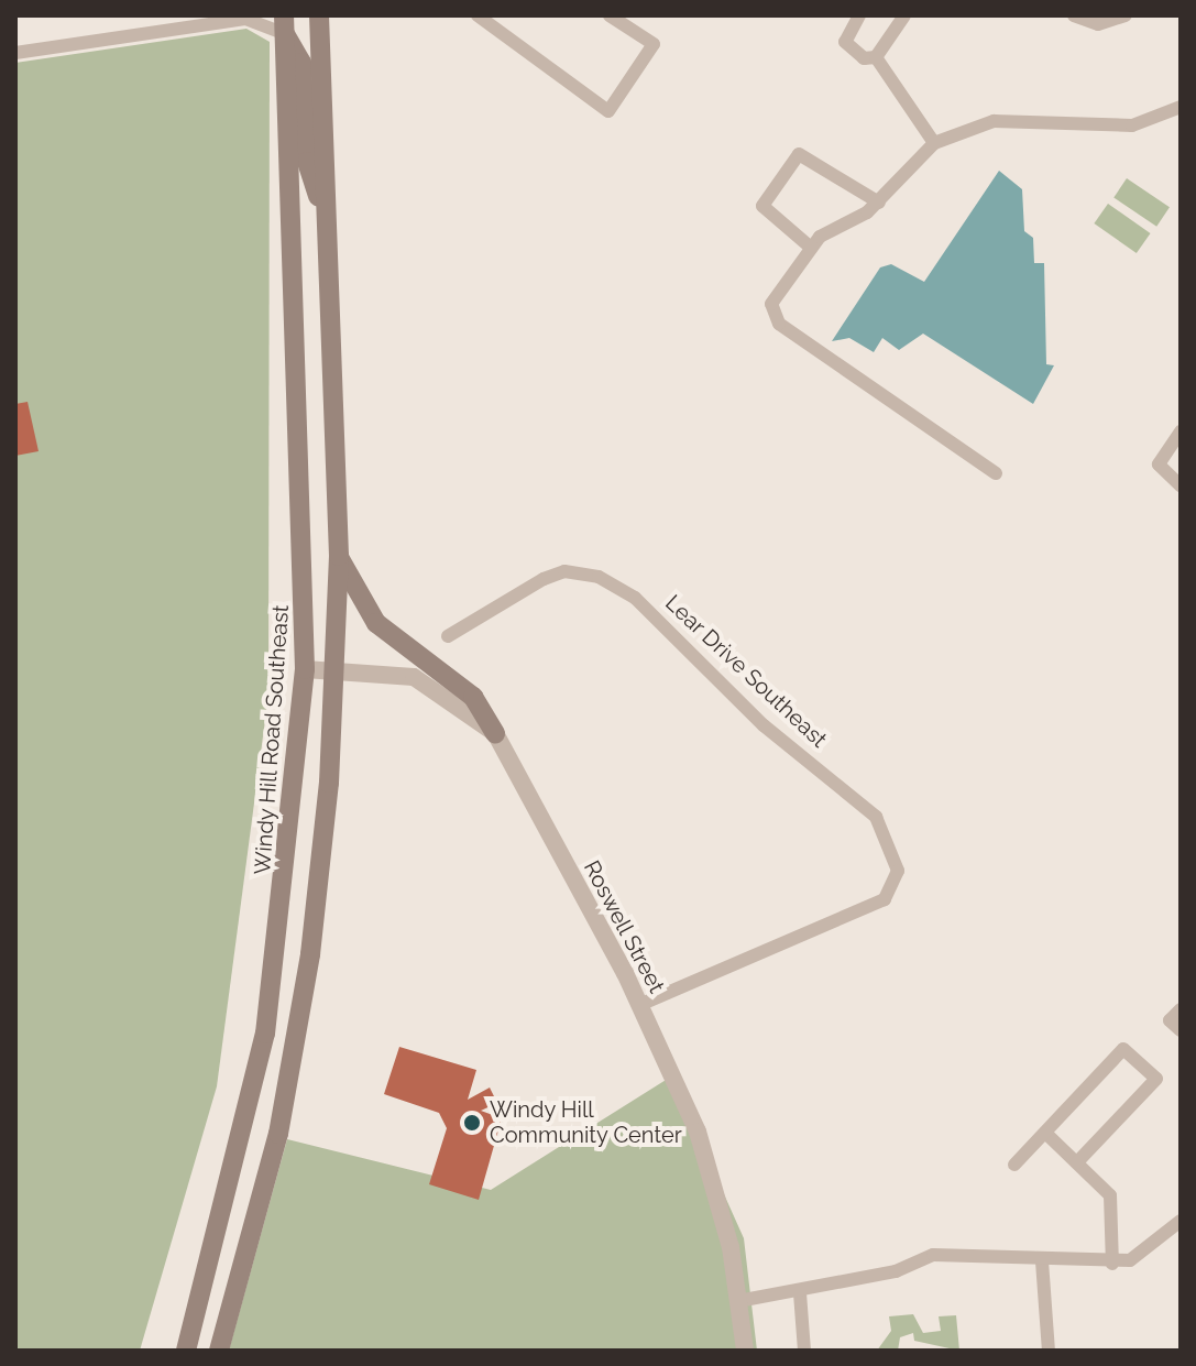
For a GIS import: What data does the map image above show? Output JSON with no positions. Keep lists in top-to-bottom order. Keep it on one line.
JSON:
{"streets":{"main road":["Windy Hill Road Southeast"],"street":["Lear Drive Southeast","Roswell Street"]},"crossings":[["Lear Drive Southeast","Roswell Street"],["Windy Hill Road Southeast","Roswell Street"]],"places":["Windy Hill Community Center"]}
